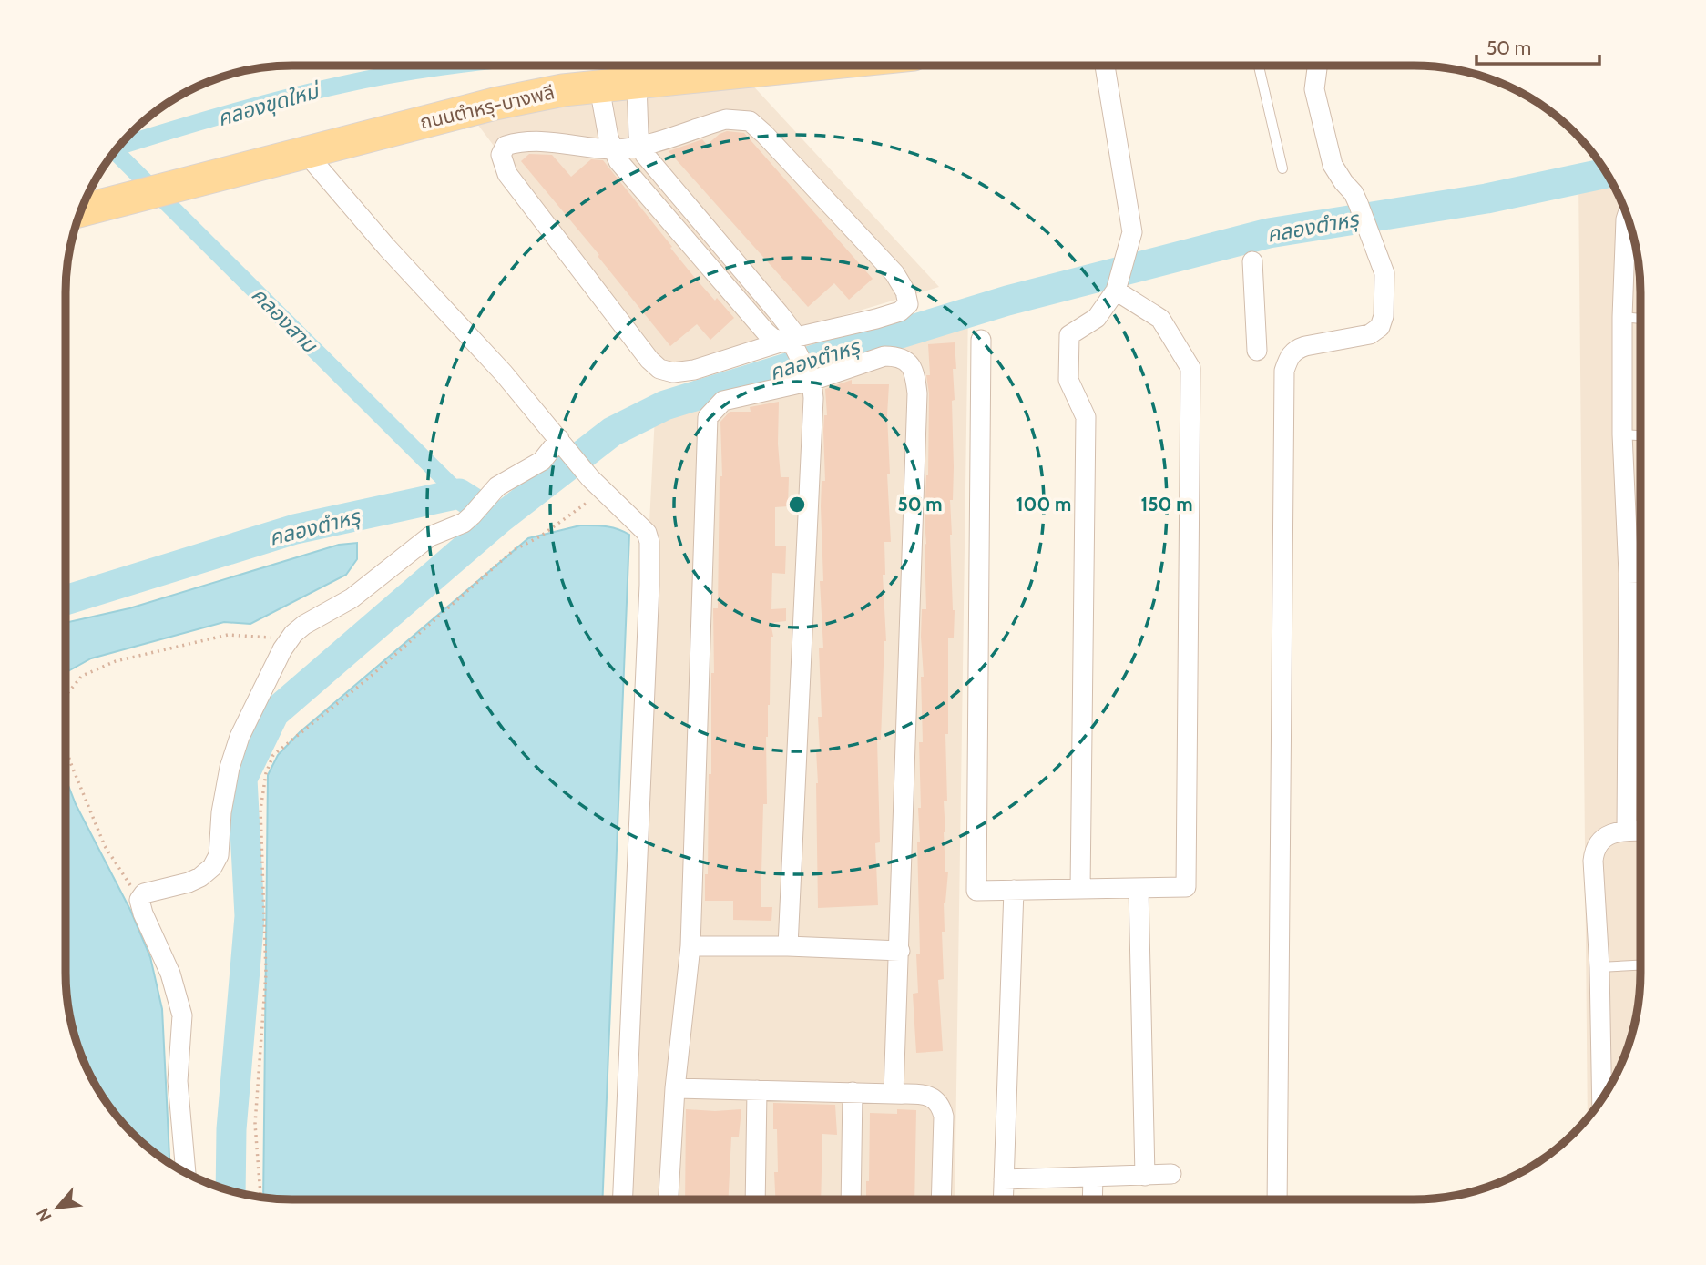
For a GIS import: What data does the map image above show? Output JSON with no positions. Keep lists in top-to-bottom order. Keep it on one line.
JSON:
{"streets":{"main road":["ถนนตำหรุ-บางพลี"]},"water":["คลองขุดใหม่","คลองตำหรุ","คลองสาม"],"scale_bar":"50 m","north":"bottom left","rings":["50 m","100 m","150 m"]}
